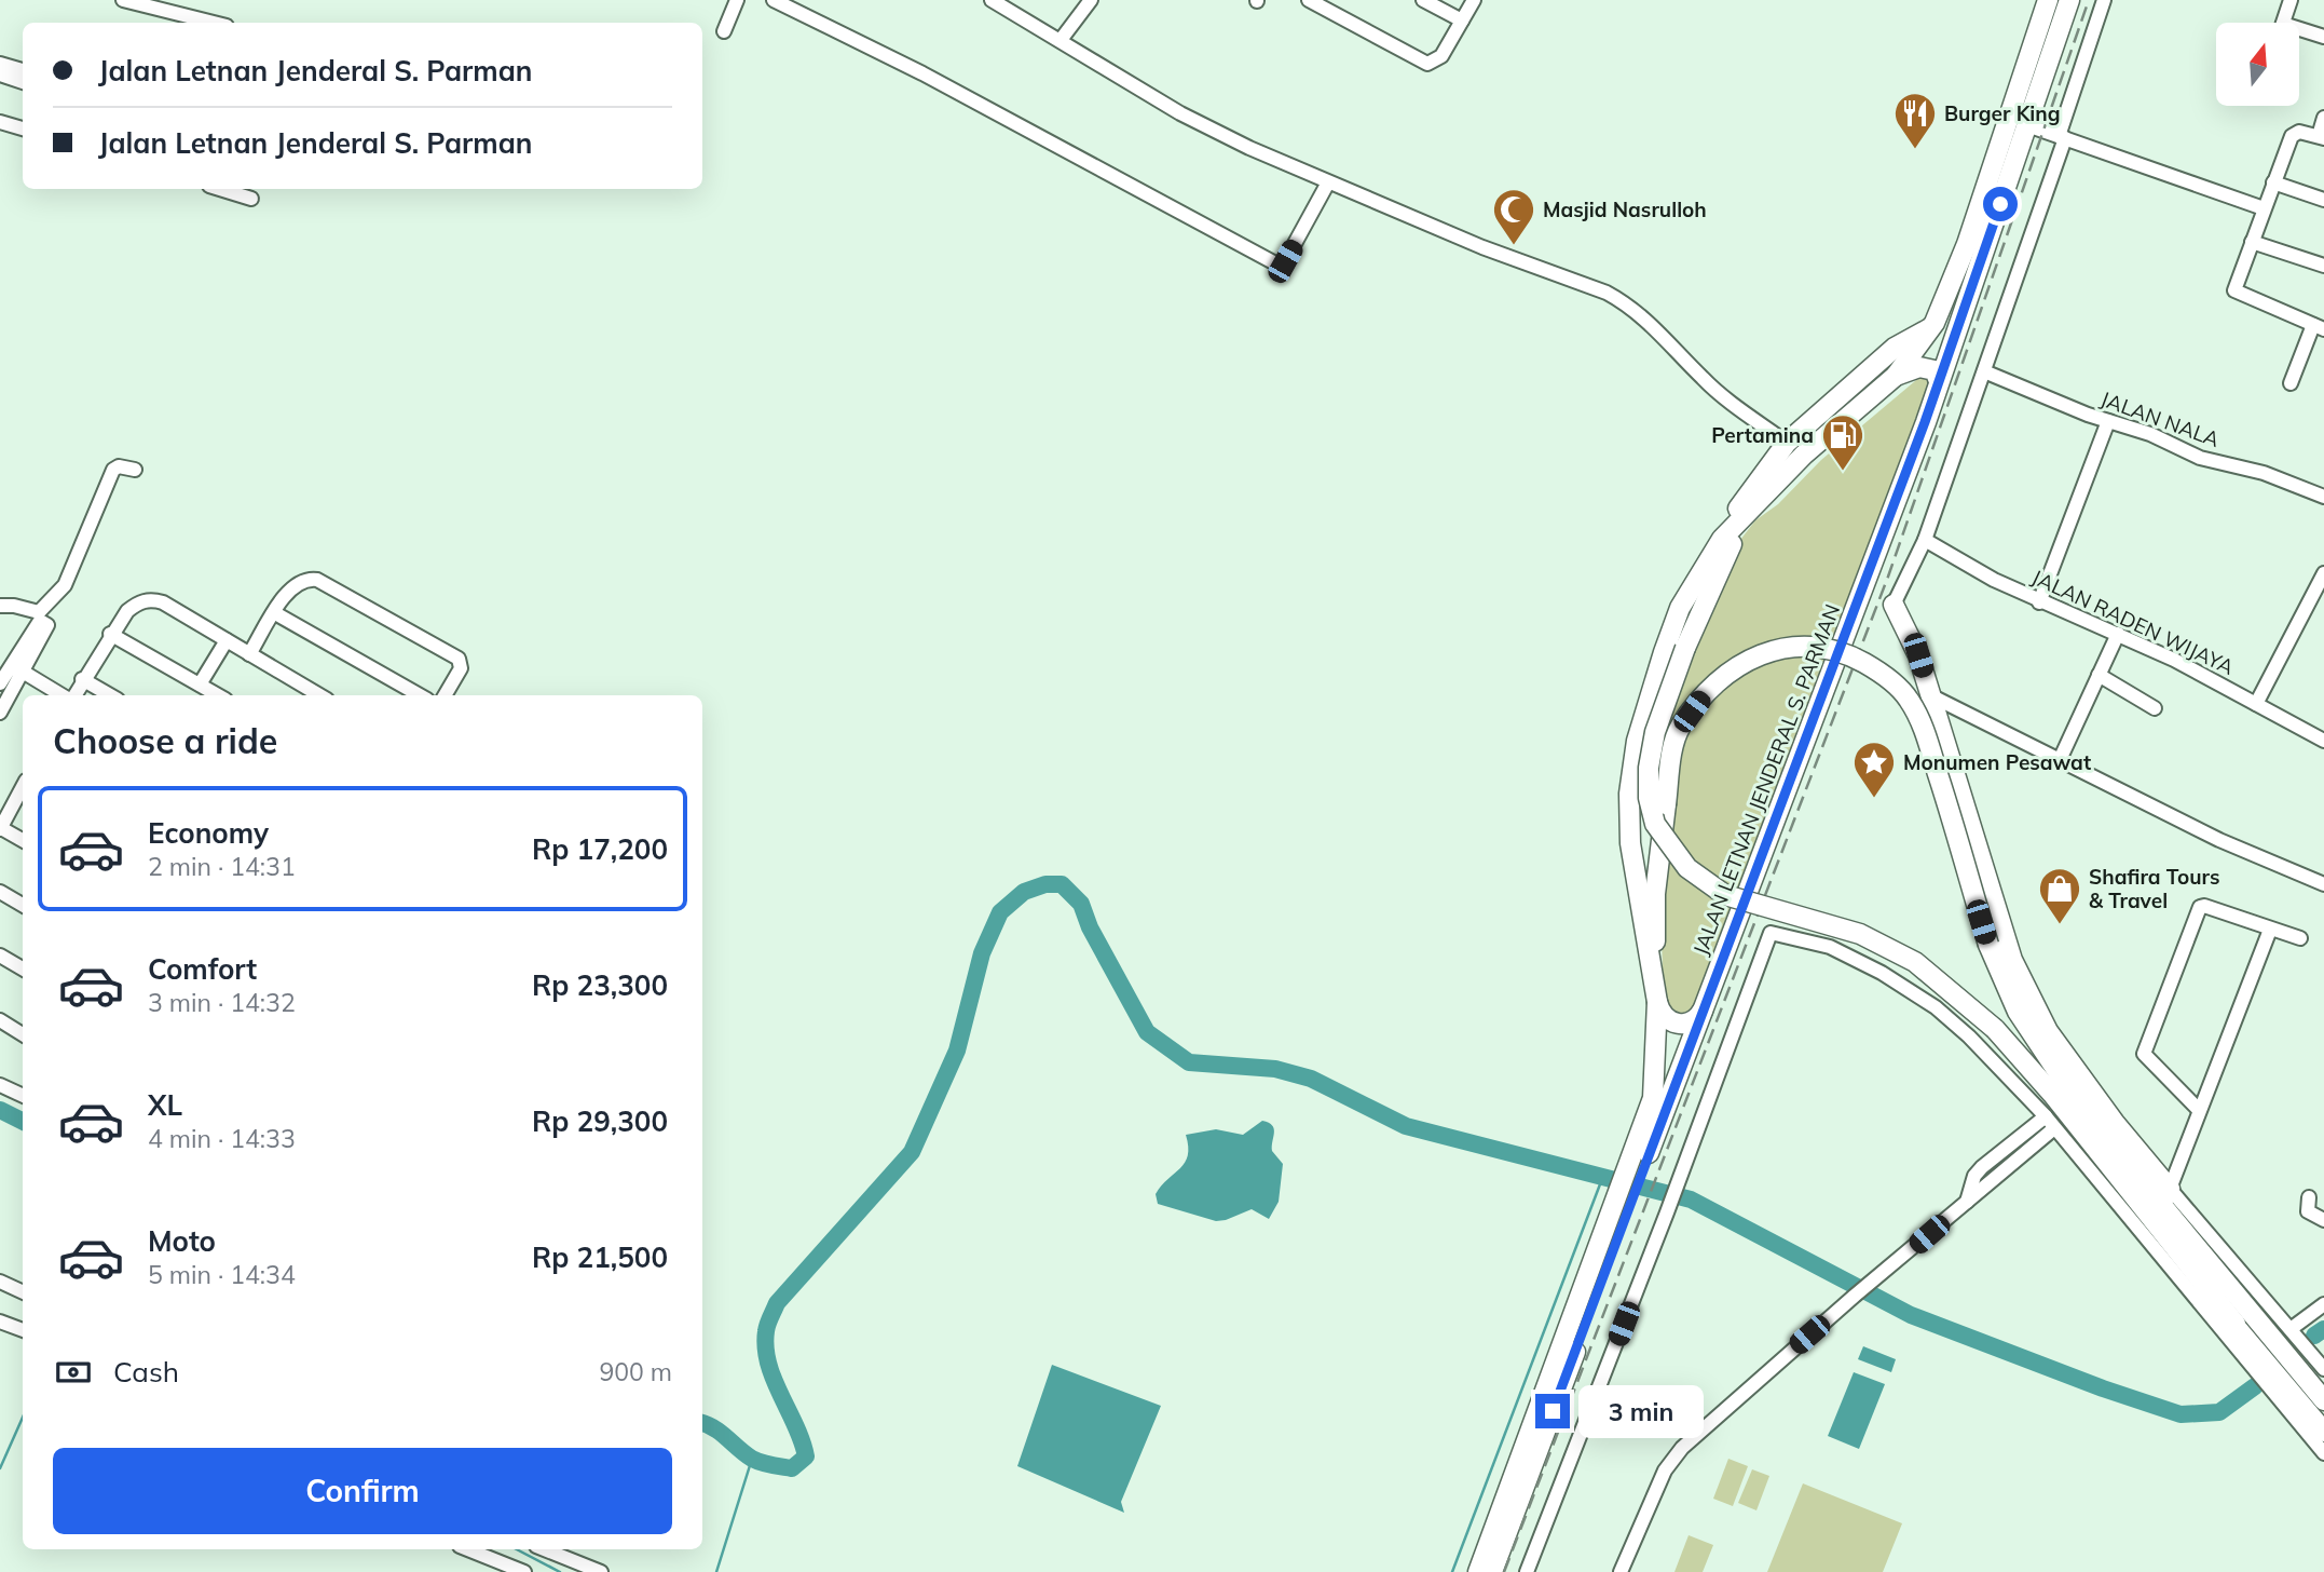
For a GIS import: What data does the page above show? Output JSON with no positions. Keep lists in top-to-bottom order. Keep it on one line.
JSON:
{"streets":{"highway":["JALAN LETNAN JENDERAL S. PARMAN"],"street":["JALAN NALA","JALAN RADEN WIJAYA"]},"places":{"restaurant":["Burger King"],"mosque":["Masjid Nasrulloh"],"fuel station":["Pertamina"],"place":["Monumen Pesawat"],"shop":["Shafira Tours & Travel"]},"north":"top","page":{"banner":["Jalan Letnan Jenderal S. Parman","Jalan Letnan Jenderal S. Parman"],"heading":"Choose a ride","list":[{"name":"Economy","note":"2 min · 14:31","value":"Rp 17,200"},{"name":"Comfort","note":"3 min · 14:32","value":"Rp 23,300"},{"name":"XL","note":"4 min · 14:33","value":"Rp 29,300"},{"name":"Moto","note":"5 min · 14:34","value":"Rp 21,500"}],"pay":["Cash","900 m"],"bubble":"3 min","buttons":"Confirm"}}
